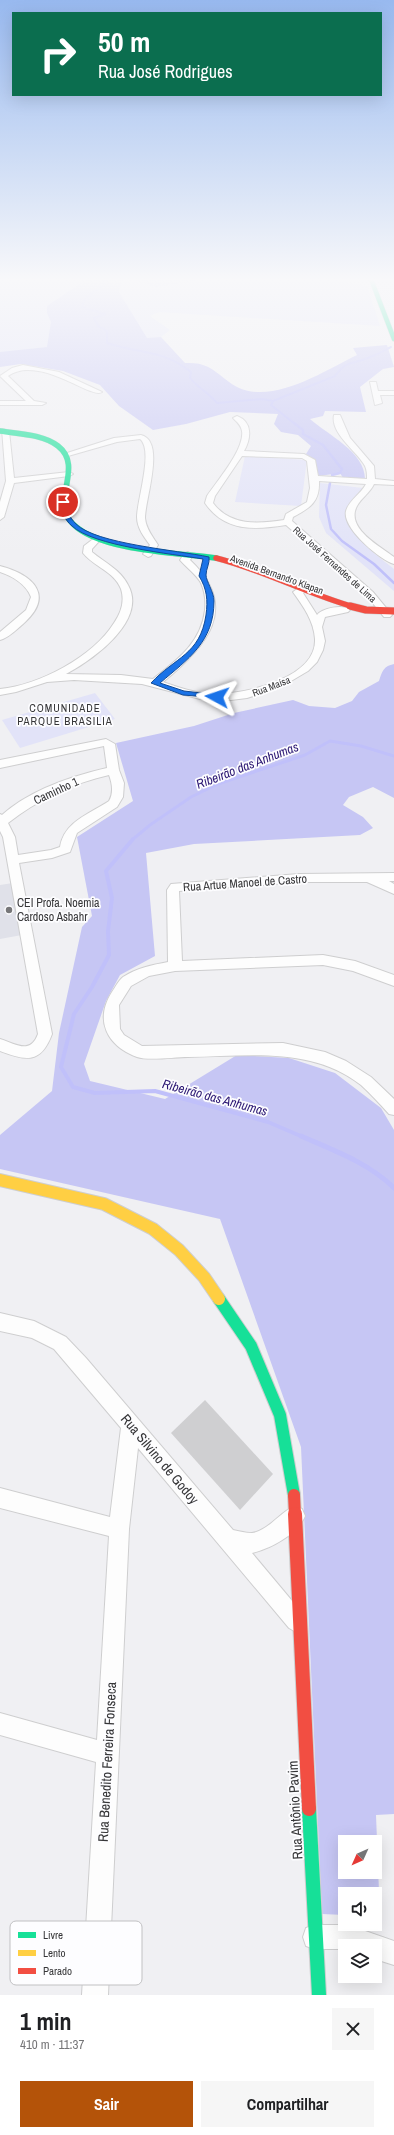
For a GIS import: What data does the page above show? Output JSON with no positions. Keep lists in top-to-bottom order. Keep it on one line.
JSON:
{"streets":{"street":["Rua José Fernandes de Lima","Avenida Bernandro Klapan","Rua Maísa","Caminho 1","Rua Artue Manoel de Castro","Rua Silvino de Godoy","Rua Benedito Ferreira Fonseca","Rua Antônio Pavim"]},"crossings":[["Rua José Fernandes de Lima","Avenida Bernandro Klapan"],["Rua Silvino de Godoy","Rua Benedito Ferreira Fonseca"],["Rua Silvino de Godoy","Rua Antônio Pavim"]],"districts":["COMUNIDADE PARQUE BRASILIA"],"water":["Ribeirão das Anhumas"],"places":["CEI Profa. Noemia Cardoso Asbahr"],"legend":["Livre","Lento","Parado"],"north":"bottom left","page":{"turn":["50 m","Rua José Rodrigues"],"heading":["1 min","410 m · 11:37"],"buttons":["Sair","Compartilhar"]}}
